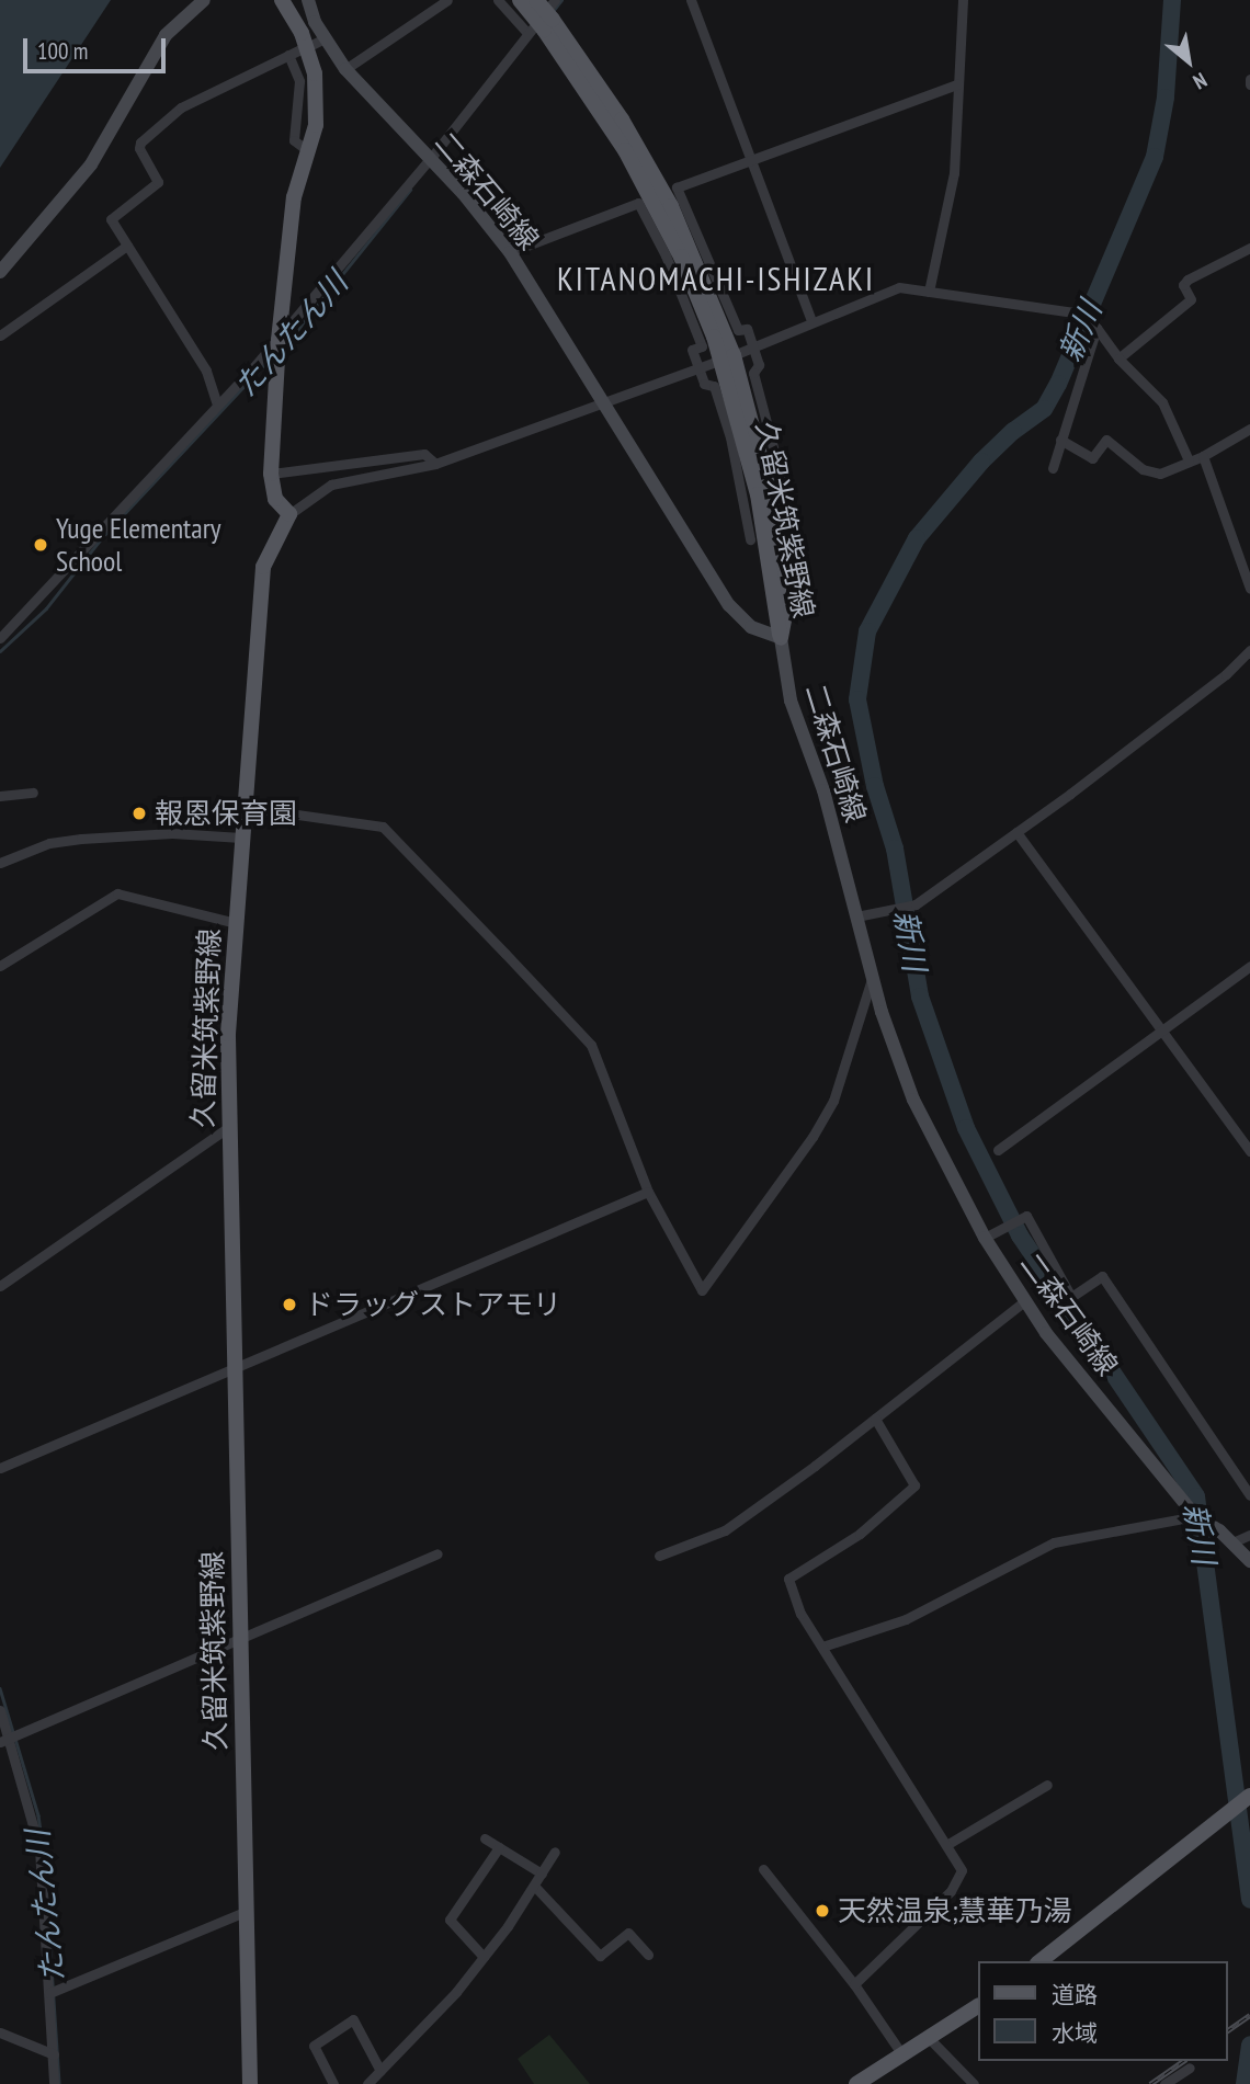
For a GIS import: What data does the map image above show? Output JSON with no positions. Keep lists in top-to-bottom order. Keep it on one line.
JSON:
{"streets":{"main road":["二森石崎線","久留米筑紫野線"]},"crossings":[["二森石崎線","久留米筑紫野線"]],"districts":["KITANOMACHI-ISHIZAKI"],"water":["新川","たんたん川"],"places":["Yuge Elementary School","報恩保育園","ドラッグストアモリ","天然温泉;慧華乃湯"],"legend":["道路","水域"],"scale_bar":"100 m","north":"bottom right"}
